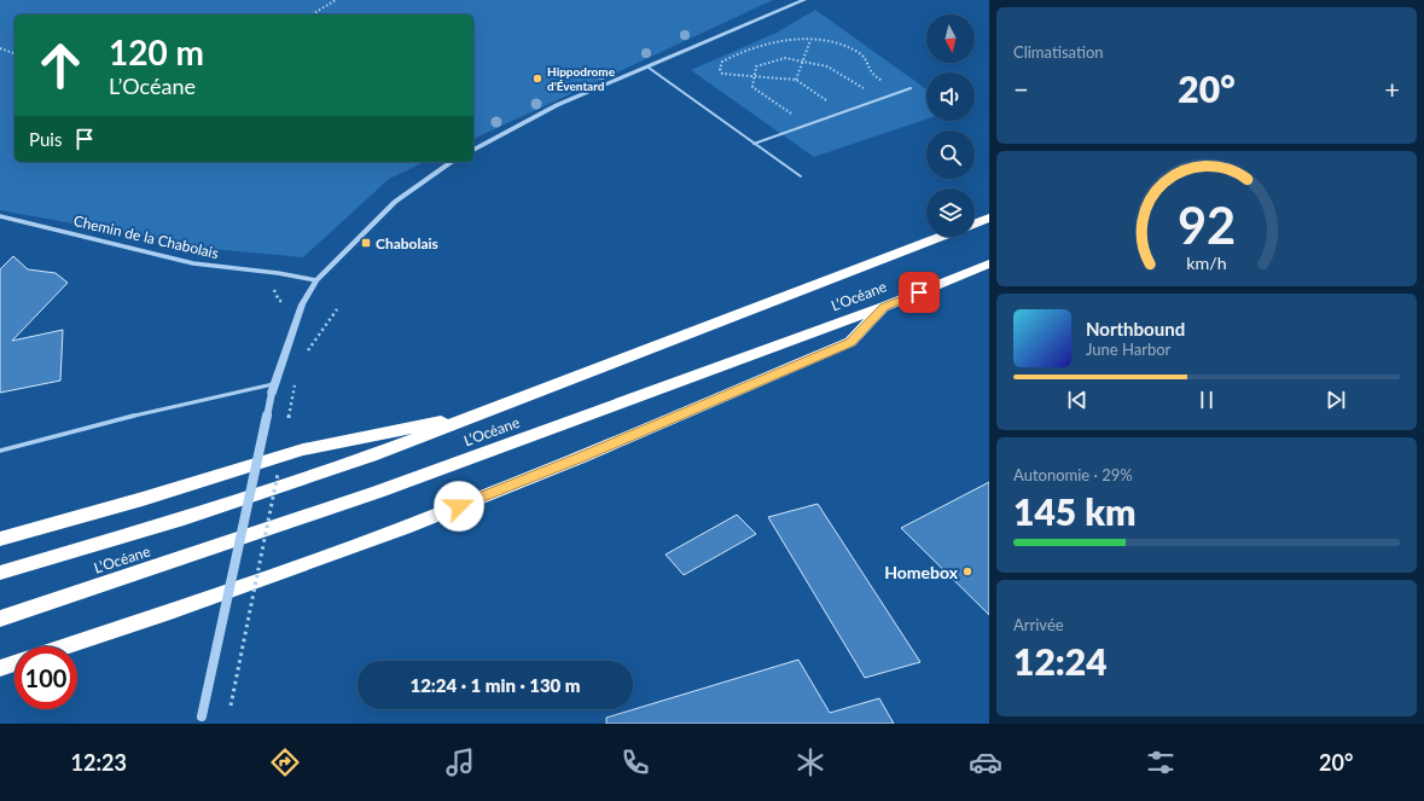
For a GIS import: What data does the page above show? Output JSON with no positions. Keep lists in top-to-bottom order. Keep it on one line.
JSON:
{"streets":{"highway":["L’Océane"],"street":["Chemin de la Chabolais"]},"places":{"other":["Hippodrome d'Éventard","Homebox"],"transit":["Chabolais"]},"north":"bottom","page":{"tile":["Climatisation",["Autonomie · 29%","145 km"],["Arrivée","12:24"]],"turn":["120 m","L’Océane"],"heat":["−","20°","+"],"then":"Puis","song":["Northbound","June Harbor"],"limit":"100","trip":"12:24 · 1 min · 130 m","tabs":["12:23","20°"],"gauge":["92","km/h"]}}
